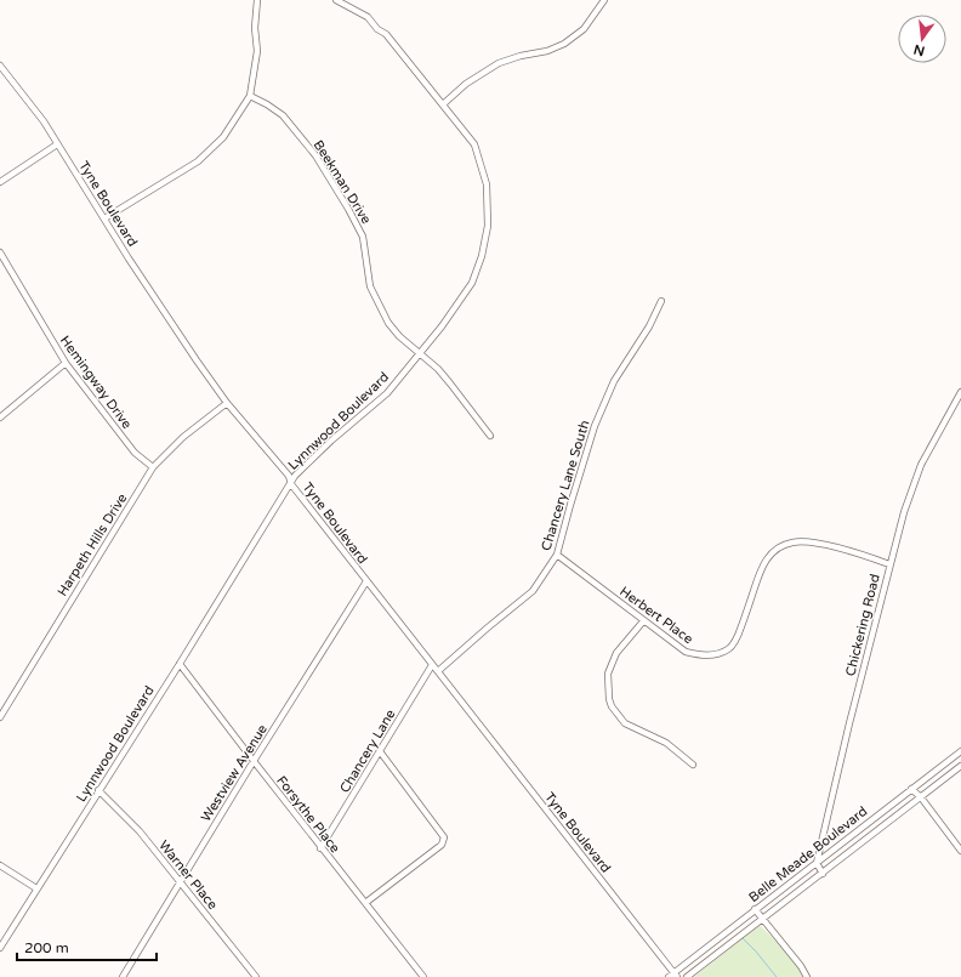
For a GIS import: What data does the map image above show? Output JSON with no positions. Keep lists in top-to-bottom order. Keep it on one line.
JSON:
{"streets":{"street":["Beekman Drive","Tyne Boulevard","Hemingway Drive","Lynnwood Boulevard","Chancery Lane South","Harpeth Hills Drive","Herbert Place","Chickering Road","Chancery Lane","Westview Avenue","Forsythe Place","Belle Meade Boulevard","Warner Place"]},"crossings":[["Beekman Drive","Lynnwood Boulevard"],["Tyne Boulevard","Lynnwood Boulevard"],["Tyne Boulevard","Chancery Lane South"],["Tyne Boulevard","Harpeth Hills Drive"],["Tyne Boulevard","Chancery Lane"],["Tyne Boulevard","Westview Avenue"],["Tyne Boulevard","Belle Meade Boulevard"],["Hemingway Drive","Harpeth Hills Drive"],["Lynnwood Boulevard","Forsythe Place"],["Lynnwood Boulevard","Warner Place"],["Chancery Lane South","Herbert Place"],["Herbert Place","Chickering Road"],["Chickering Road","Belle Meade Boulevard"],["Chancery Lane","Forsythe Place"],["Westview Avenue","Forsythe Place"],["Westview Avenue","Warner Place"]],"scale_bar":"200 m","north":"bottom"}
